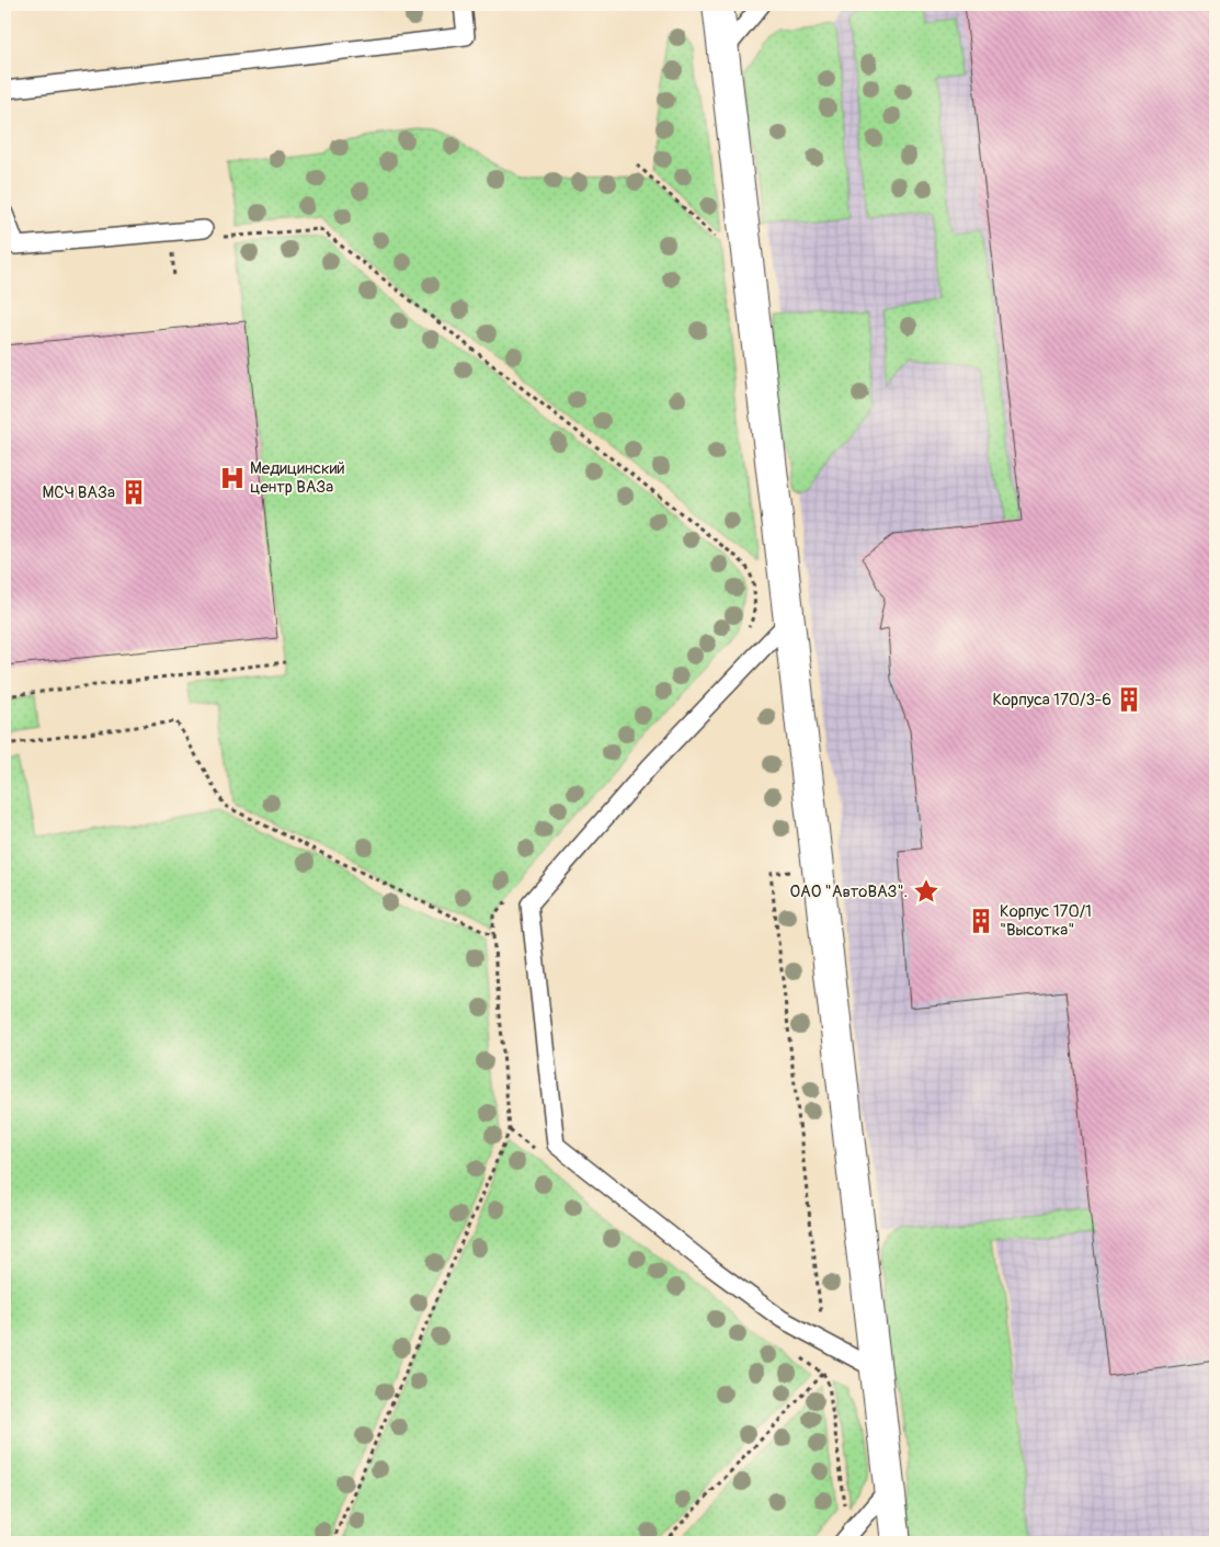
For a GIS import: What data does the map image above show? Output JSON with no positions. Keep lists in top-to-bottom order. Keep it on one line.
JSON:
{"places":{"hospital":["Медицинский центр ВАЗа"],"building":["МСЧ ВАЗа","Корпуса 170/3-6","Корпус 170/1 \"Высотка\""],"place":["ОАО \"АвтоВАЗ\"."]}}
